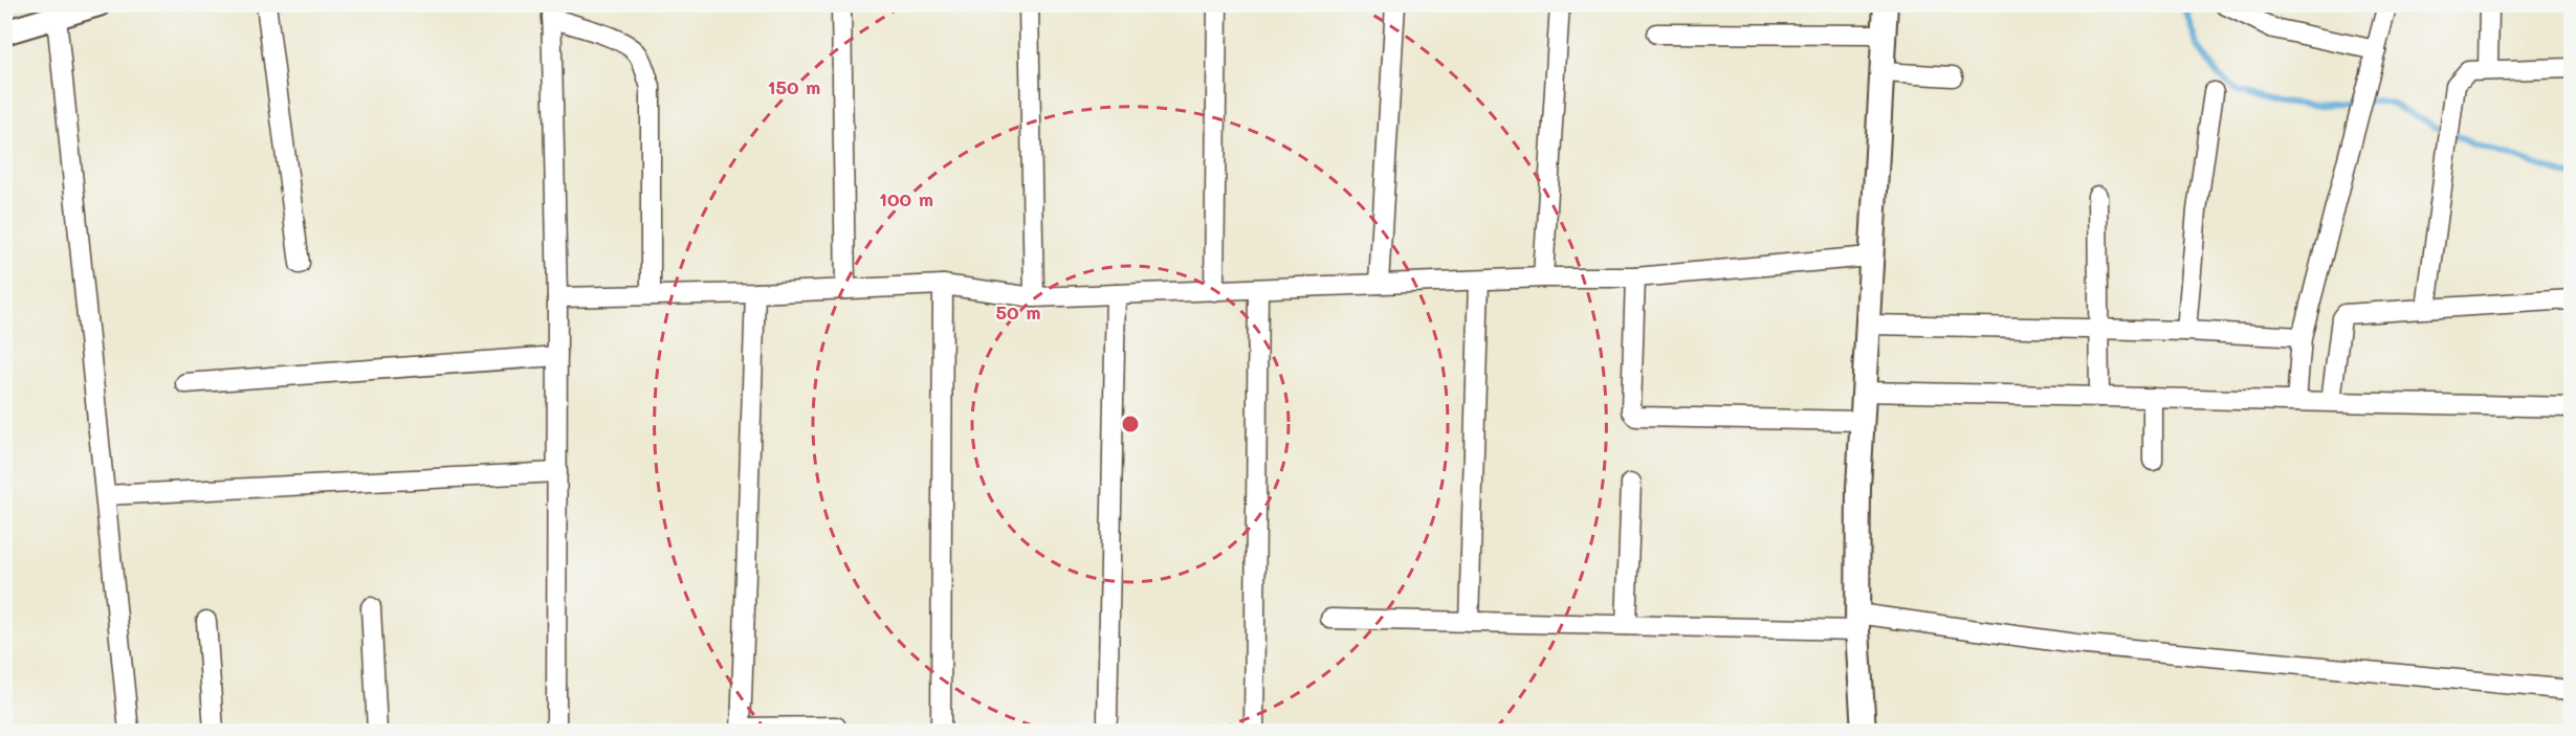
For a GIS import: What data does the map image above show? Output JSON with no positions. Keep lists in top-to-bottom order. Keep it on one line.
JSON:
{"rings":["150 m","100 m","50 m"]}
